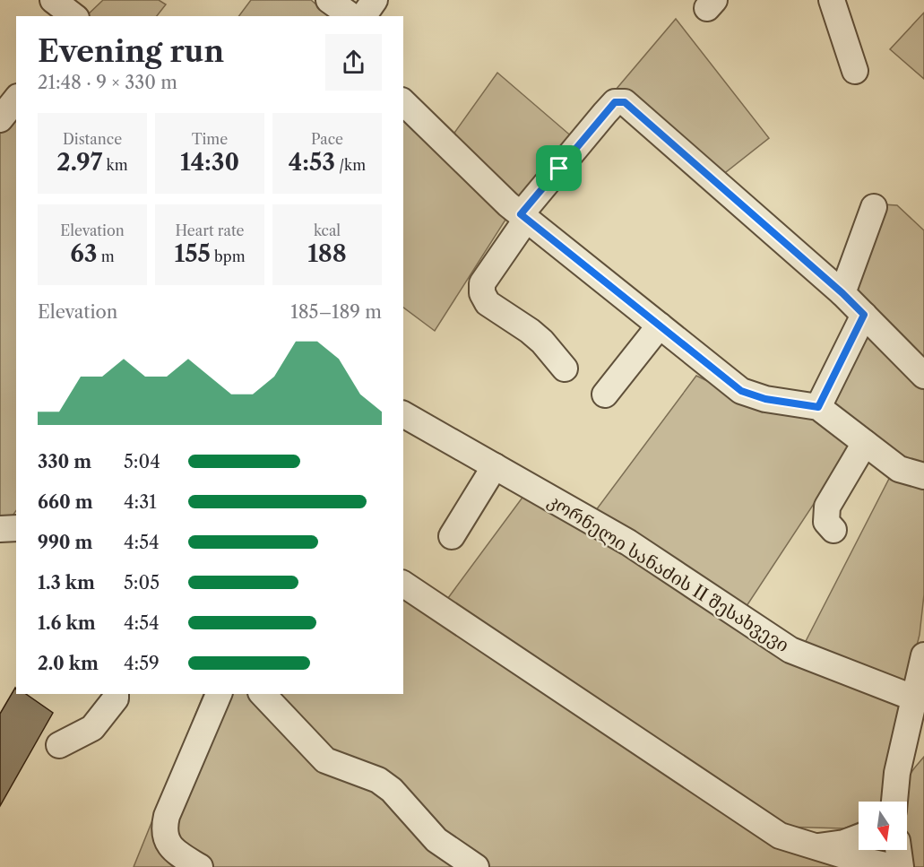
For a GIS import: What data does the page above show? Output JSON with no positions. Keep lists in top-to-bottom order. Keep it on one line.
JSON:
{"streets":{"street":["კორნელი სანაძის II შესახვევი"]},"north":"bottom","page":{"heading":["Evening run","21:48 · 9 × 330 m"],"stats":[["Distance","2.97 km"],["Time","14:30"],["Pace","4:53 /km"],["Elevation","63 m"],["Heart rate","155 bpm"],["kcal","188"]],"chart":["Elevation","185–189 m"],"list":[{"name":"330 m","note":"5:04"},{"name":"660 m","note":"4:31"},{"name":"990 m","note":"4:54"},{"name":"1.3 km","note":"5:05"},{"name":"1.6 km","note":"4:54"},{"name":"2.0 km","note":"4:59"}]}}
